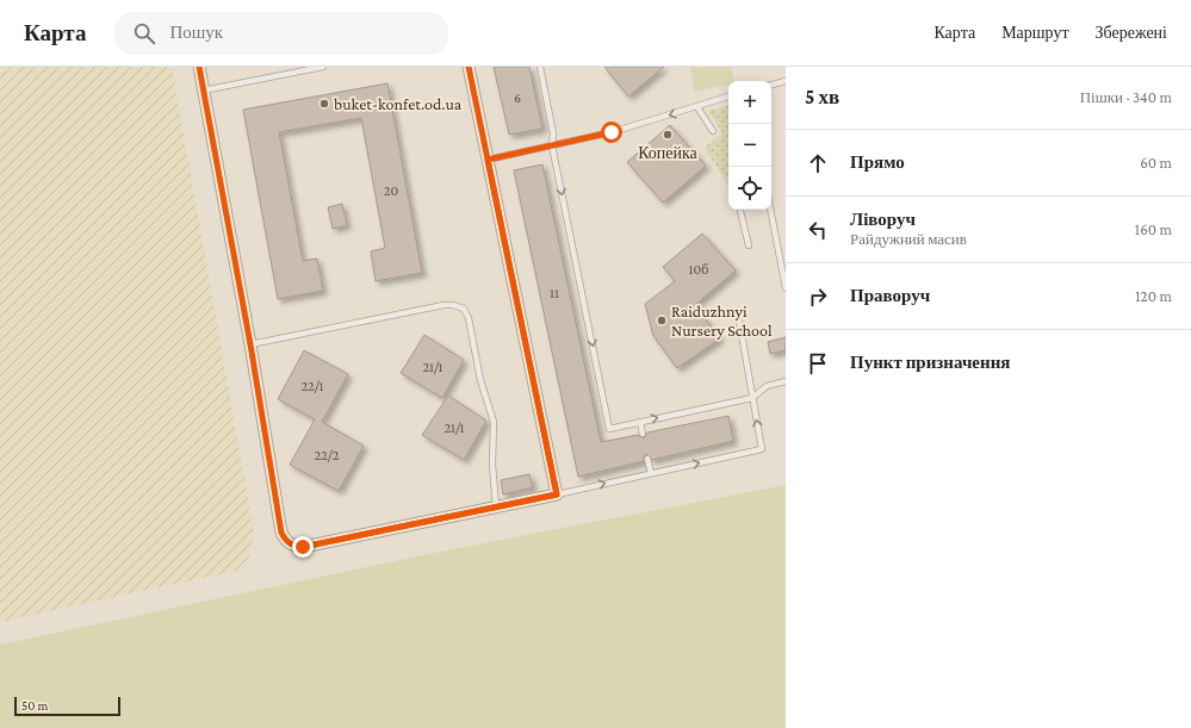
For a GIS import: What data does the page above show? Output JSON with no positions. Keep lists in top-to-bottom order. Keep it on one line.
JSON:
{"places":["buket-konfet.od.ua","Копейка","Raiduzhnyi Nursery School"],"house_numbers":["6","20","10б","11","21/1","22/1","21/1","22/2"],"scale_bar":"50 m","page":{"header":"Карта","search":"Пошук","nav":["Карта","Маршрут","Збережені"],"heading":["5 хв","Пішки · 340 m"],"map_buttons":["+","−"],"list":[["Прямо","60 m"],["Ліворуч","Райдужний масив","160 m"],["Праворуч","120 m"],"Пункт призначення"],"scale":"50 m"}}
